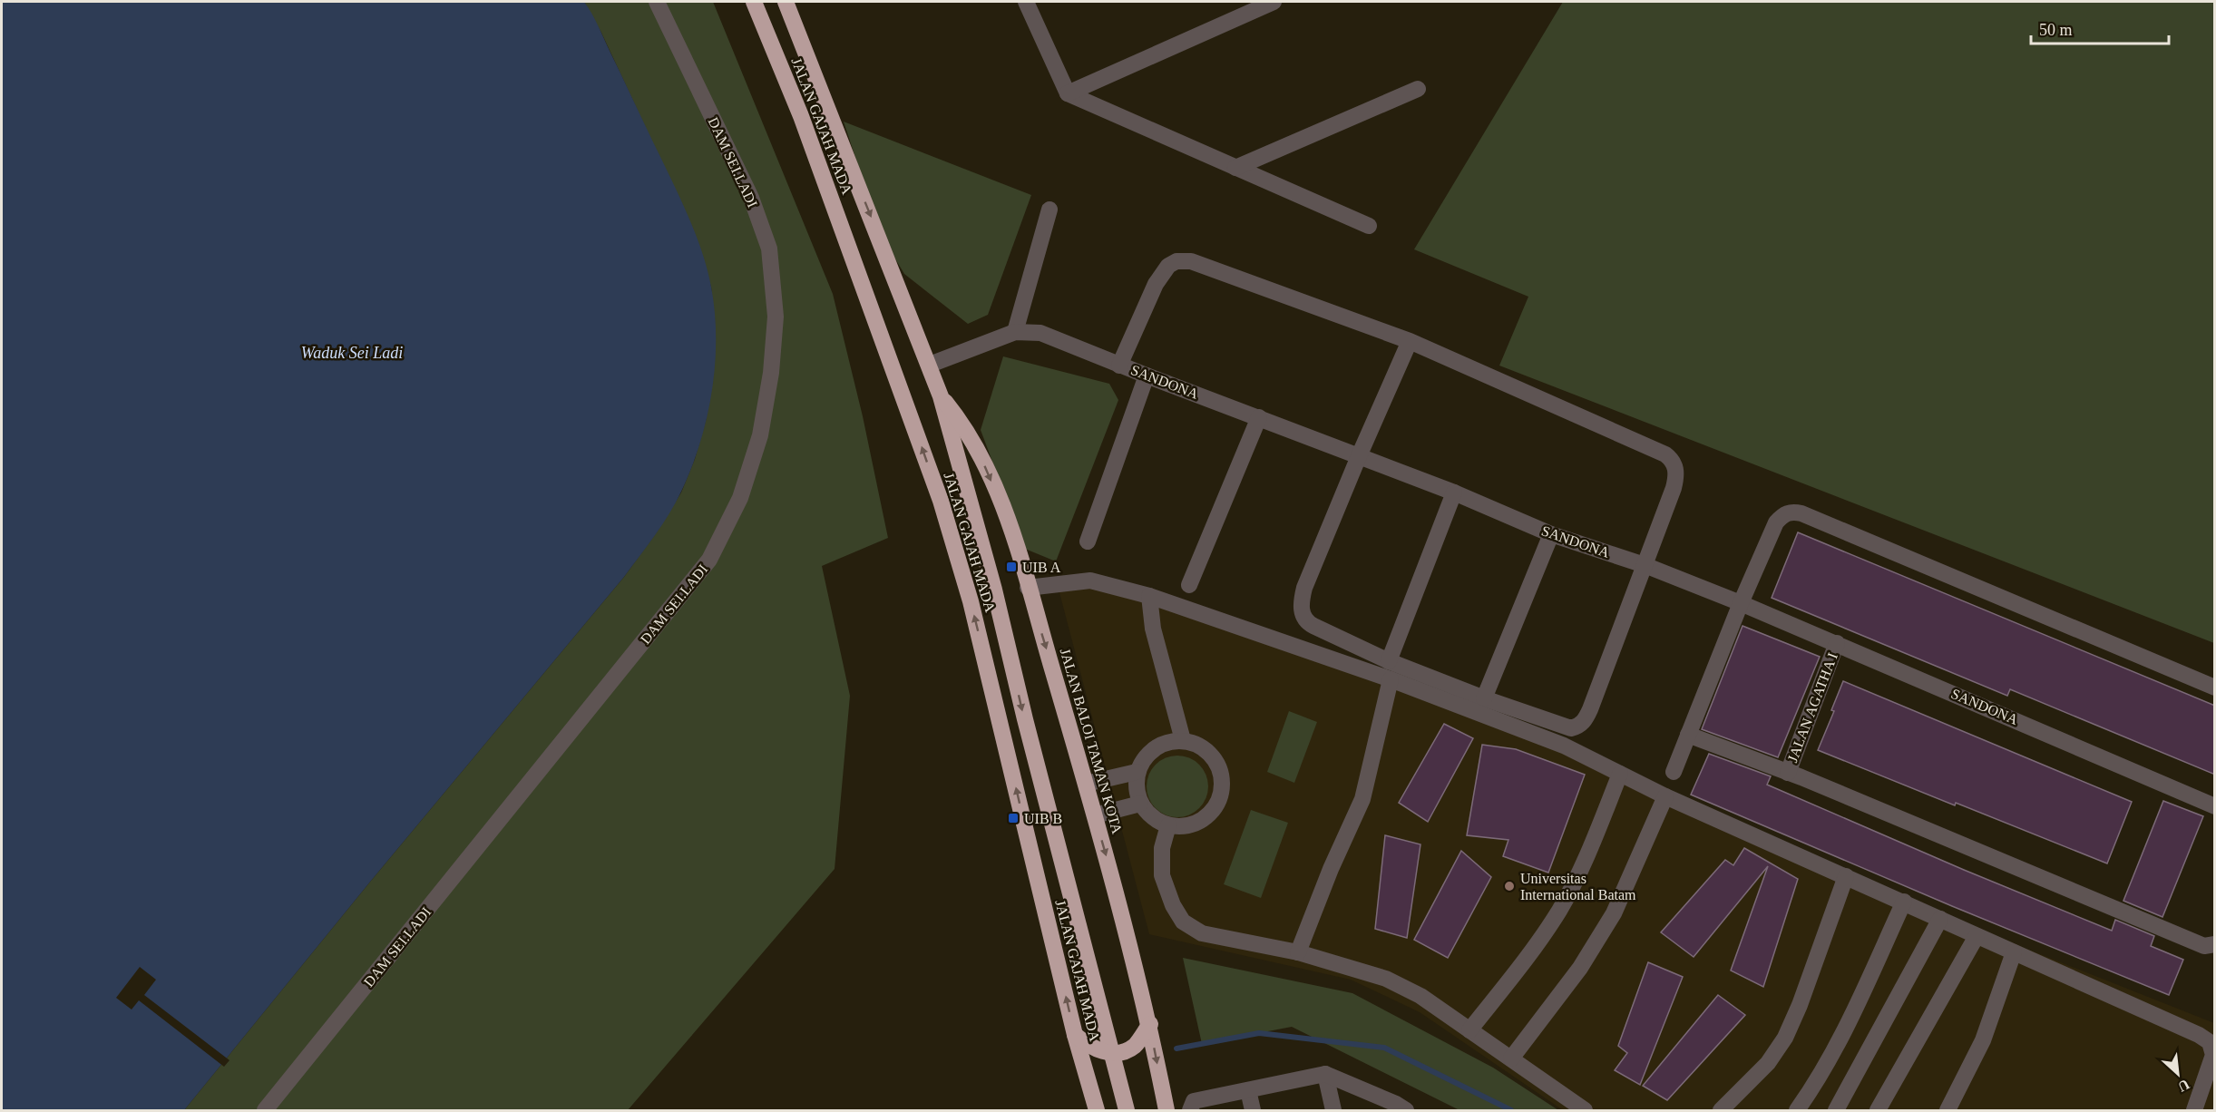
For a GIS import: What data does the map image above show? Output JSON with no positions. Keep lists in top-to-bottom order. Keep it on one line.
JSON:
{"streets":{"highway":["JALAN GAJAH MADA","JALAN BALOI TAMAN KOTA"],"street":["DAM SEI.LADI","SANDONA","JALAN AGATHA I"]},"crossings":[["JALAN GAJAH MADA","SANDONA"],["JALAN GAJAH MADA","JALAN BALOI TAMAN KOTA"],["SANDONA","JALAN AGATHA I"]],"one_way":["JALAN BALOI TAMAN KOTA"],"water":["Waduk Sei Ladi"],"places":{"transit":["UIB A","UIB B"],"other":["Universitas International Batam"]},"scale_bar":"50 m","north":"bottom right"}
